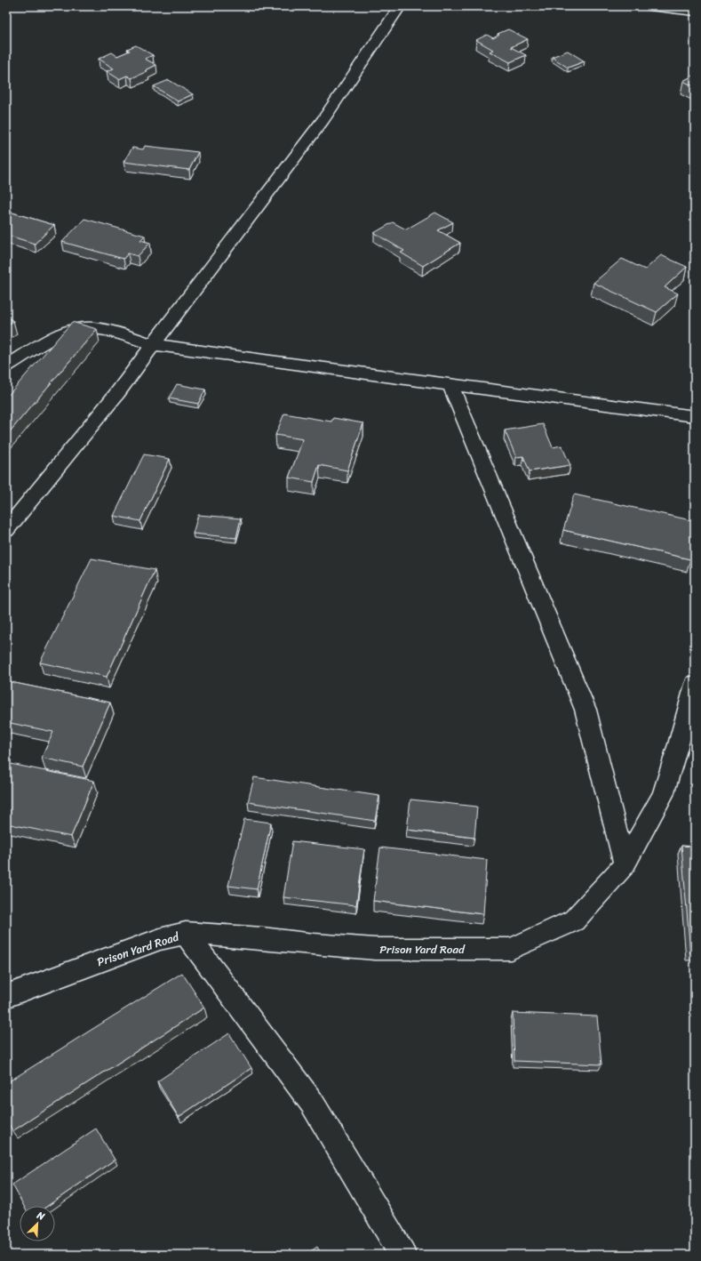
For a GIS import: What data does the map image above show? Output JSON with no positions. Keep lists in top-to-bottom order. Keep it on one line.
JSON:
{"streets":{"street":["Prison Yard Road"]},"north":"top right"}
